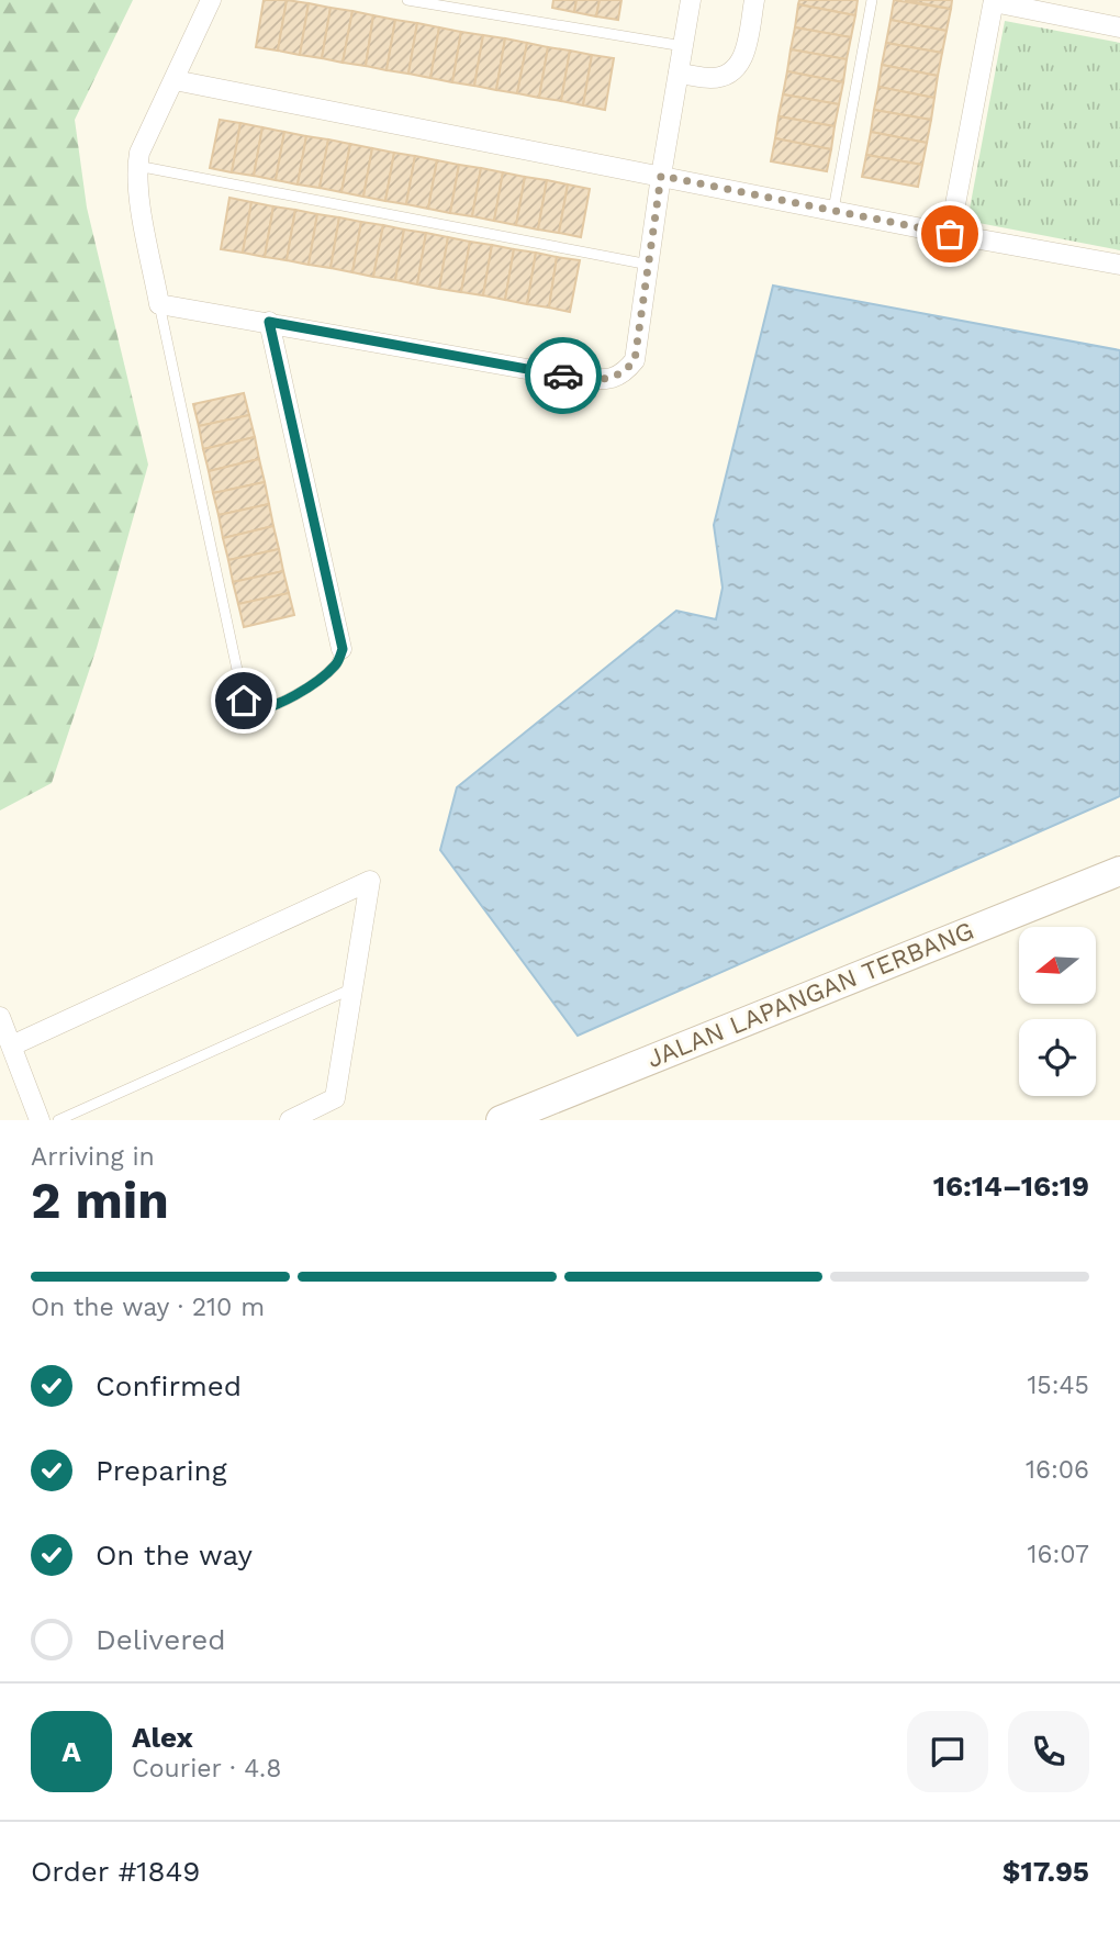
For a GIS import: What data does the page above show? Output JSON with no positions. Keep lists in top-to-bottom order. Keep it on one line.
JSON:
{"streets":{"street":["JALAN LAPANGAN TERBANG"]},"north":"left","page":{"heading":["2 min","Arriving in","16:14–16:19"],"panel":["Alex","Courier · 4.8","Order #1849","$17.95"],"bar":"On the way · 210 m","list":[["Confirmed","15:45"],["Preparing","16:06"],["On the way","16:07"],"Delivered"],"round":"A"}}
